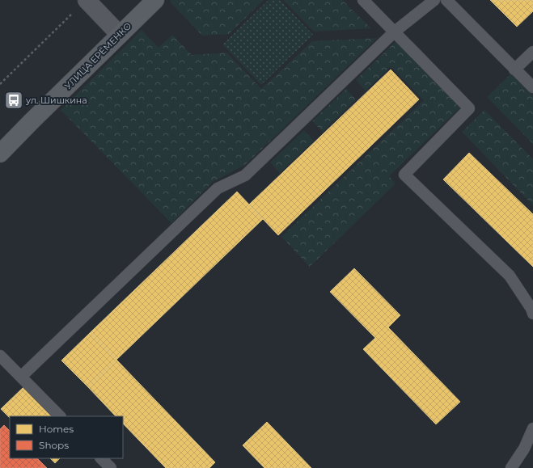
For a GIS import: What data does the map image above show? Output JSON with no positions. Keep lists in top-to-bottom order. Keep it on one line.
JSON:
{"streets":{"main road":["УЛИЦА ЕРЁМЕНКО"]},"places":{"bus stop":["ул. Шишкина"]},"legend":["Homes","Shops"]}
